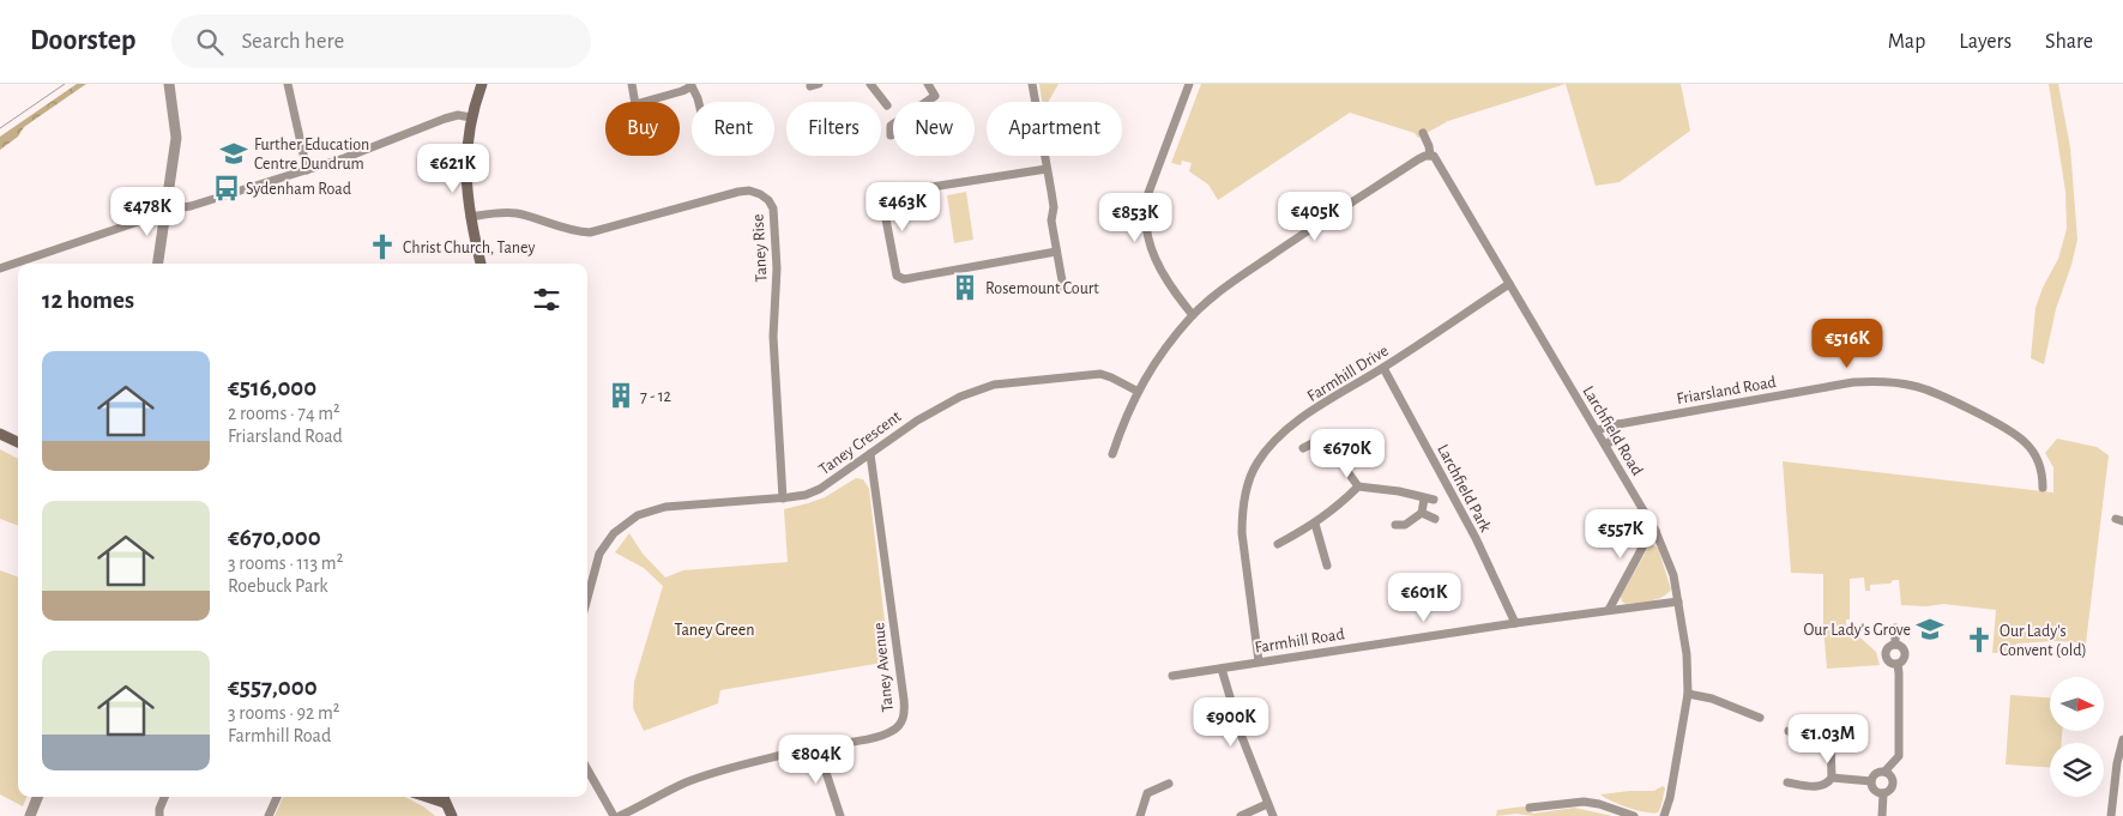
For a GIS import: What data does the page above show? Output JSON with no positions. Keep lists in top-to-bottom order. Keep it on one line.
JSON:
{"streets":{"street":["Taney Rise","Farmhill Drive","Friarsland Road","Larchfield Road","Taney Crescent","Larchfield Park","Farmhill Road","Taney Avenue"]},"crossings":[["Taney Rise","Taney Crescent"],["Farmhill Drive","Larchfield Road"],["Farmhill Drive","Larchfield Park"],["Farmhill Drive","Farmhill Road"],["Friarsland Road","Larchfield Road"],["Larchfield Road","Farmhill Road"],["Taney Crescent","Taney Avenue"],["Larchfield Park","Farmhill Road"]],"parks":["Taney Green"],"places":{"school or university":["Further Education Centre Dundrum","Our Lady's Grove"],"bus stop":["Sydenham Road"],"church":["Christ Church, Taney","Our Lady's Convent (old)"],"building":["Rosemount Court","7 - 12"]},"north":"right","page":{"header":"Doorstep","search":"Search here","nav":["Map","Layers","Share"],"chip":["Buy","Rent","Filters","New","Apartment"],"price":["€621K","€463K","€478K","€405K","€853K","€516K","€670K","€557K","€601K","€900K","€1.03M","€804K"],"heading":"12 homes","list":[{"name":"€516,000","note":"2 rooms · 74 m² · Friarsland Road"},{"name":"€670,000","note":"3 rooms · 113 m² · Roebuck Park"},{"name":"€557,000","note":"3 rooms · 92 m² · Farmhill Road"}]}}
